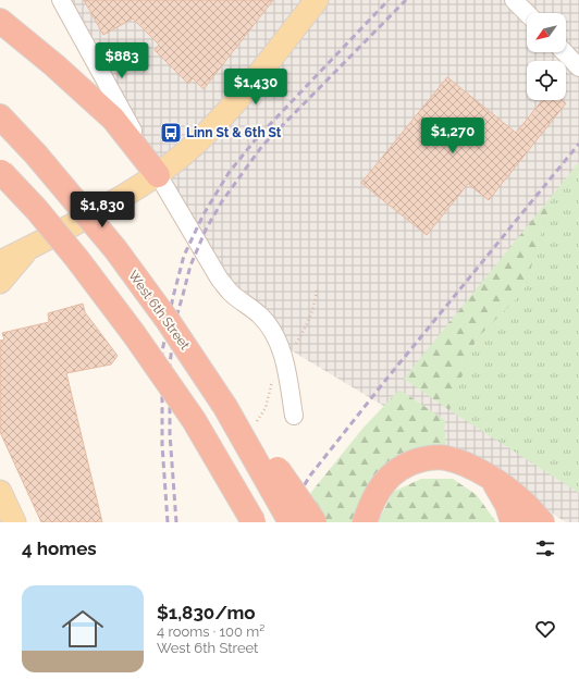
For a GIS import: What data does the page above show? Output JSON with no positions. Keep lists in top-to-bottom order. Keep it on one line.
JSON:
{"streets":{"highway":["West 6th Street"]},"places":{"bus stop":["Linn St & 6th St"]},"north":"bottom left","page":{"price":["$883","$1,430","$1,270","$1,830"],"heading":"4 homes","list":[{"name":"$1,830/mo","note":"4 rooms · 100 m² · West 6th Street"}]}}
